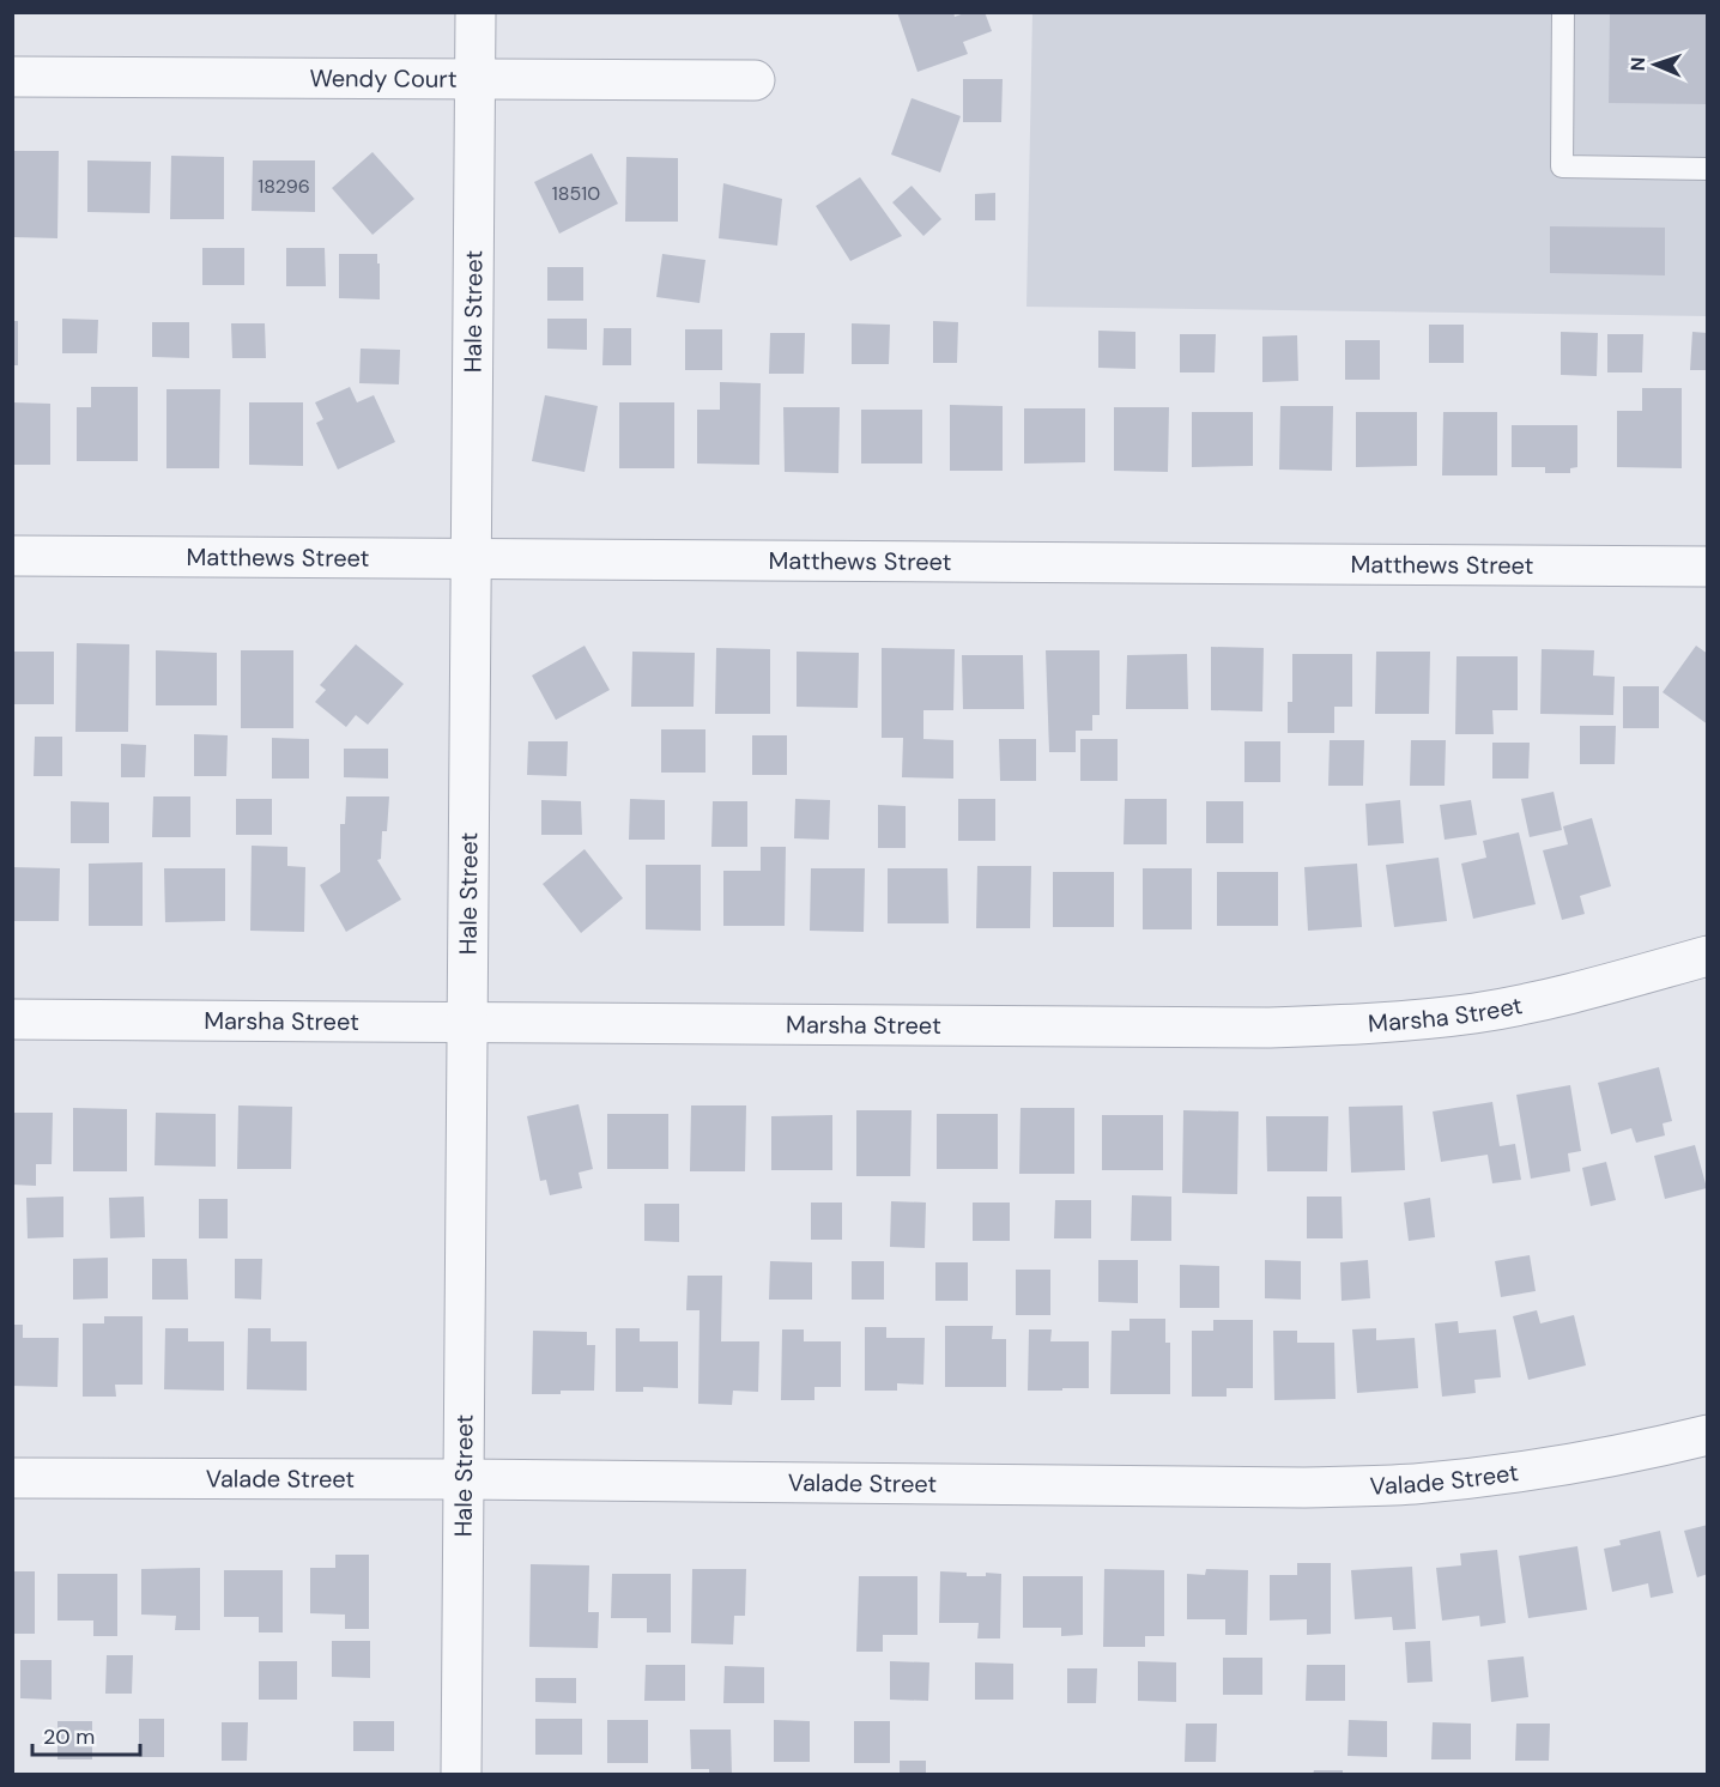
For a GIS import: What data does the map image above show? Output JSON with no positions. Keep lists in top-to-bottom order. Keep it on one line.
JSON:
{"streets":{"street":["Wendy Court","Hale Street","Matthews Street","Marsha Street","Valade Street"]},"crossings":[["Wendy Court","Hale Street"],["Hale Street","Matthews Street"],["Hale Street","Marsha Street"],["Hale Street","Valade Street"]],"house_numbers":["18296","18510"],"scale_bar":"20 m","north":"left"}
